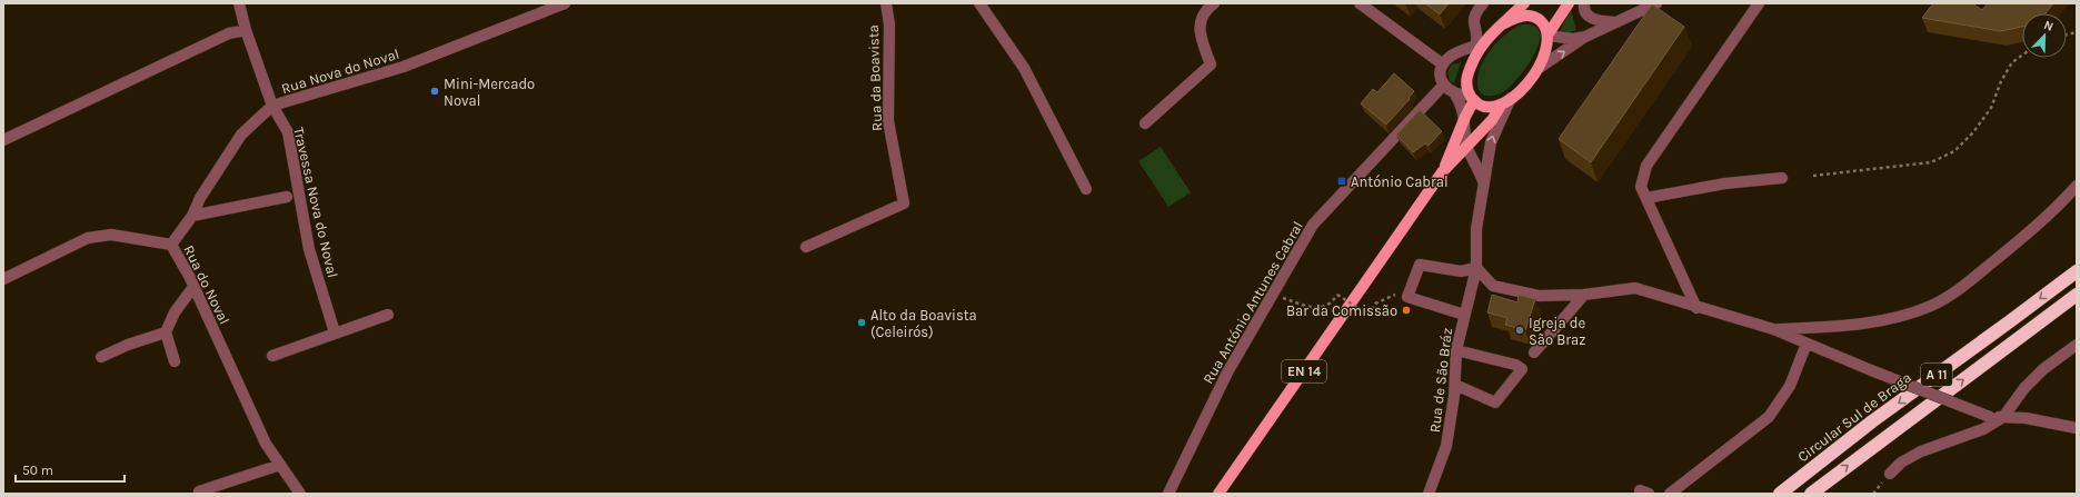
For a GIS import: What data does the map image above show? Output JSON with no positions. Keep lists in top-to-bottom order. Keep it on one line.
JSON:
{"streets":{"highway":["A 11","Circular Sul de Braga"],"main road":["EN 14"],"street":["Rua Nova do Noval","Rua da Boavista","Travessa Nova do Noval","Rua do Noval","Rua António Antunes Cabral","Rua de São Bráz"]},"crossings":[["Rua Nova do Noval","Travessa Nova do Noval"],["EN 14","Rua de São Bráz"]],"places":{"other":["Mini-Mercado Noval","Bar da Comissão","Alto da Boavista (Celeirós)","Igreja de São Braz"],"transit":["António Cabral"]},"scale_bar":"50 m","north":"top right"}
